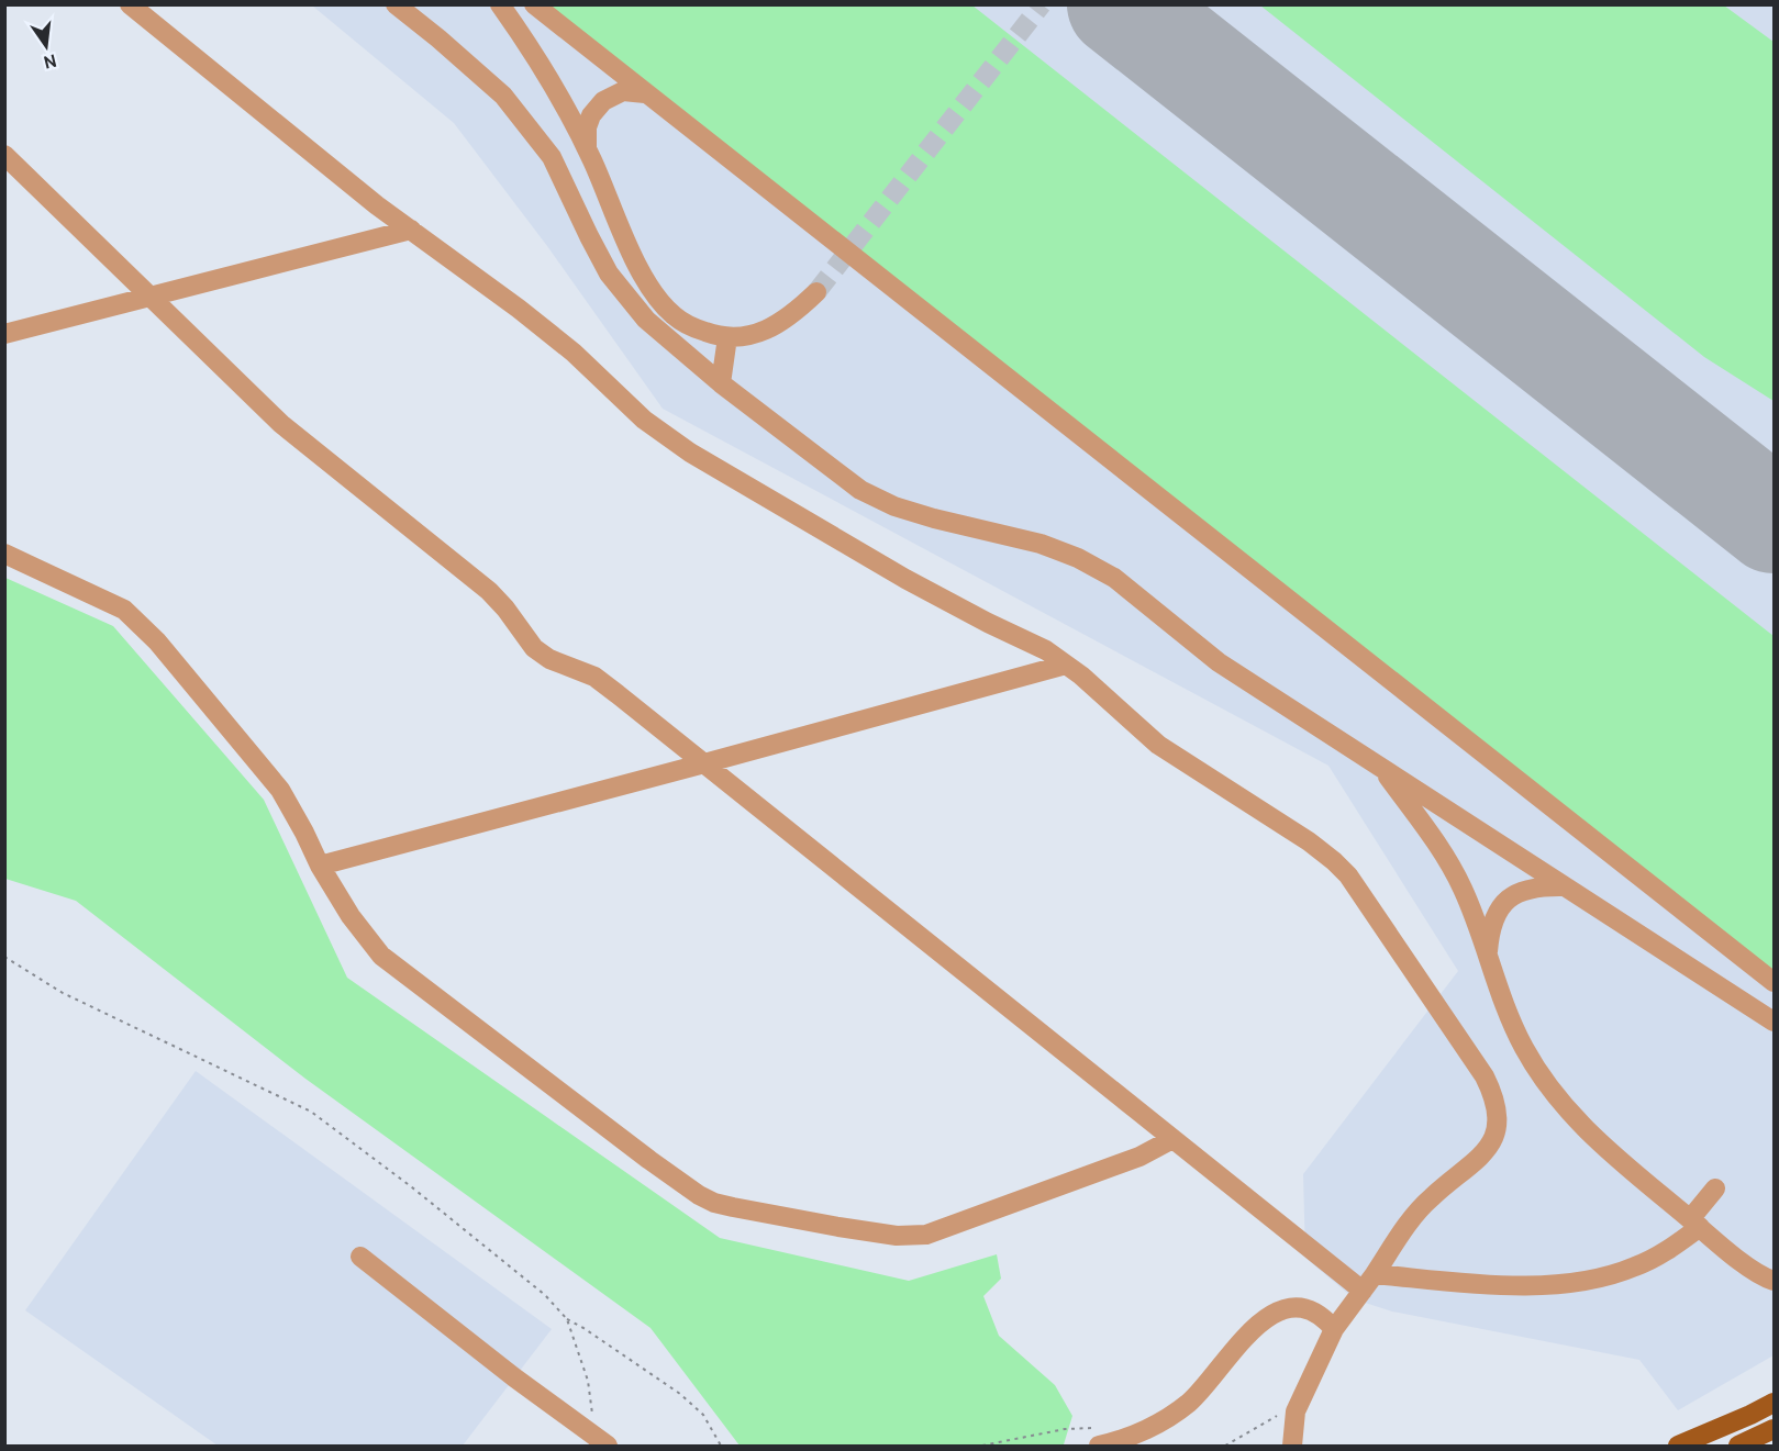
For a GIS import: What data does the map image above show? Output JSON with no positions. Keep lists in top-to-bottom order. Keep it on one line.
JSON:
{"north":"bottom"}
